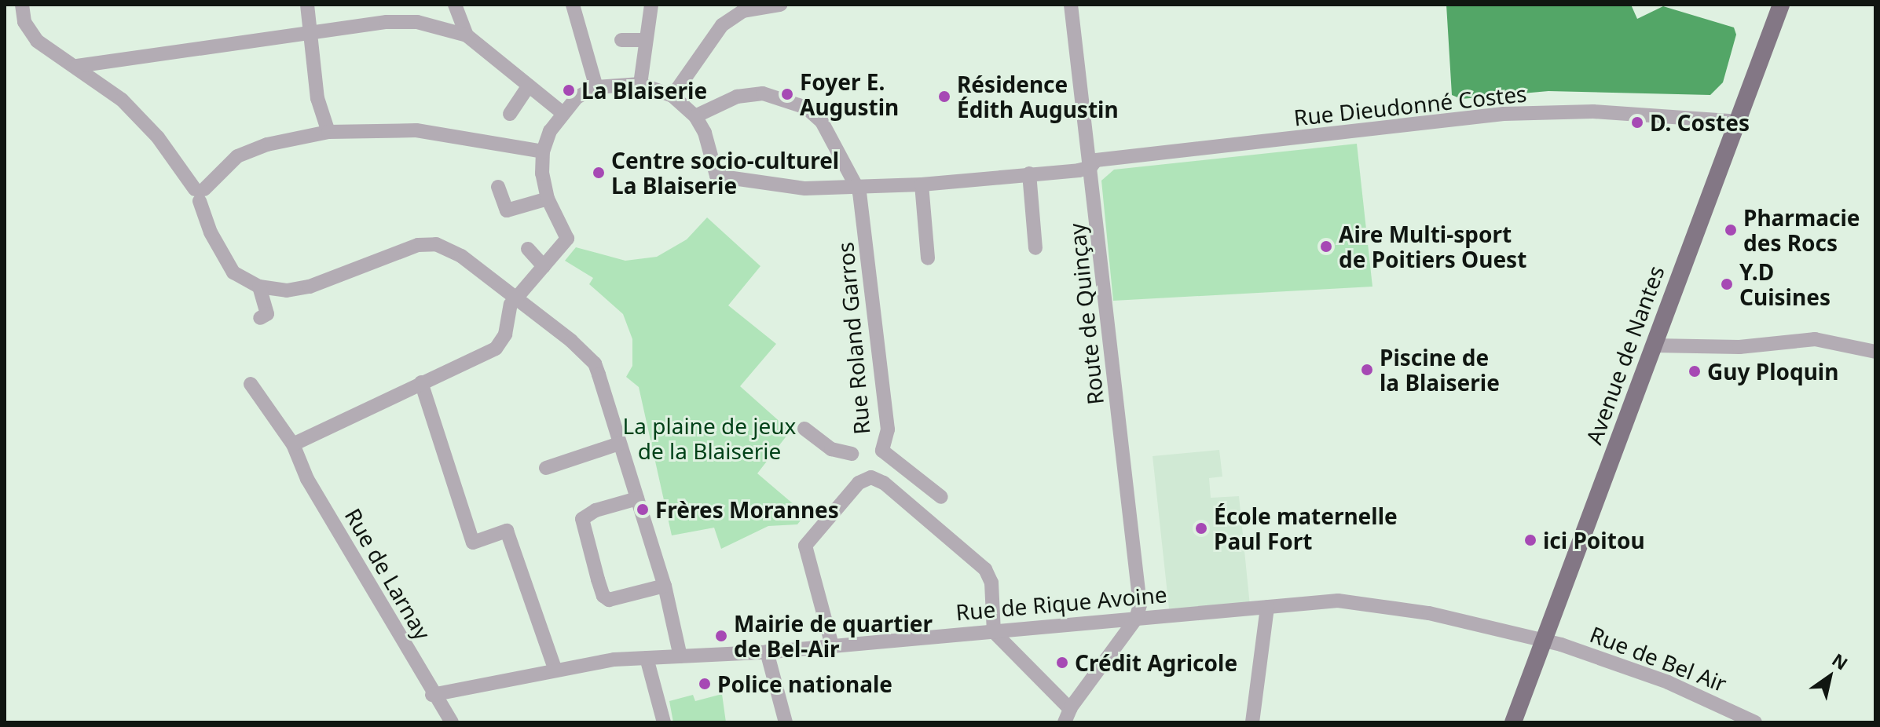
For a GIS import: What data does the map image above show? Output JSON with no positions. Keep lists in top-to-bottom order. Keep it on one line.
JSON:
{"streets":{"main road":["Avenue de Nantes"],"street":["Rue Dieudonné Costes","Route de Quinçay","Rue Roland Garros","Rue de Larnay","Rue de Rique Avoine","Rue de Bel Air"]},"crossings":[["Rue Dieudonné Costes","Route de Quinçay"],["Rue Dieudonné Costes","Rue Roland Garros"],["Rue Dieudonné Costes","Avenue de Nantes"],["Route de Quinçay","Rue de Rique Avoine"],["Avenue de Nantes","Rue de Rique Avoine"],["Avenue de Nantes","Rue de Bel Air"],["Rue de Larnay","Rue de Rique Avoine"],["Rue de Rique Avoine","Rue de Bel Air"]],"parks":["La plaine de jeux de la Blaiserie"],"places":["La Blaiserie","Foyer E. Augustin","Résidence Édith Augustin","D. Costes","Centre socio-culturel La Blaiserie","Pharmacie des Rocs","Aire Multi-sport de Poitiers Ouest","Y.D Cuisines","Piscine de la Blaiserie","Guy Ploquin","Frères Morannes","École maternelle Paul Fort","ici Poitou","Mairie de quartier de Bel-Air","Crédit Agricole","Police nationale"],"north":"top right"}
